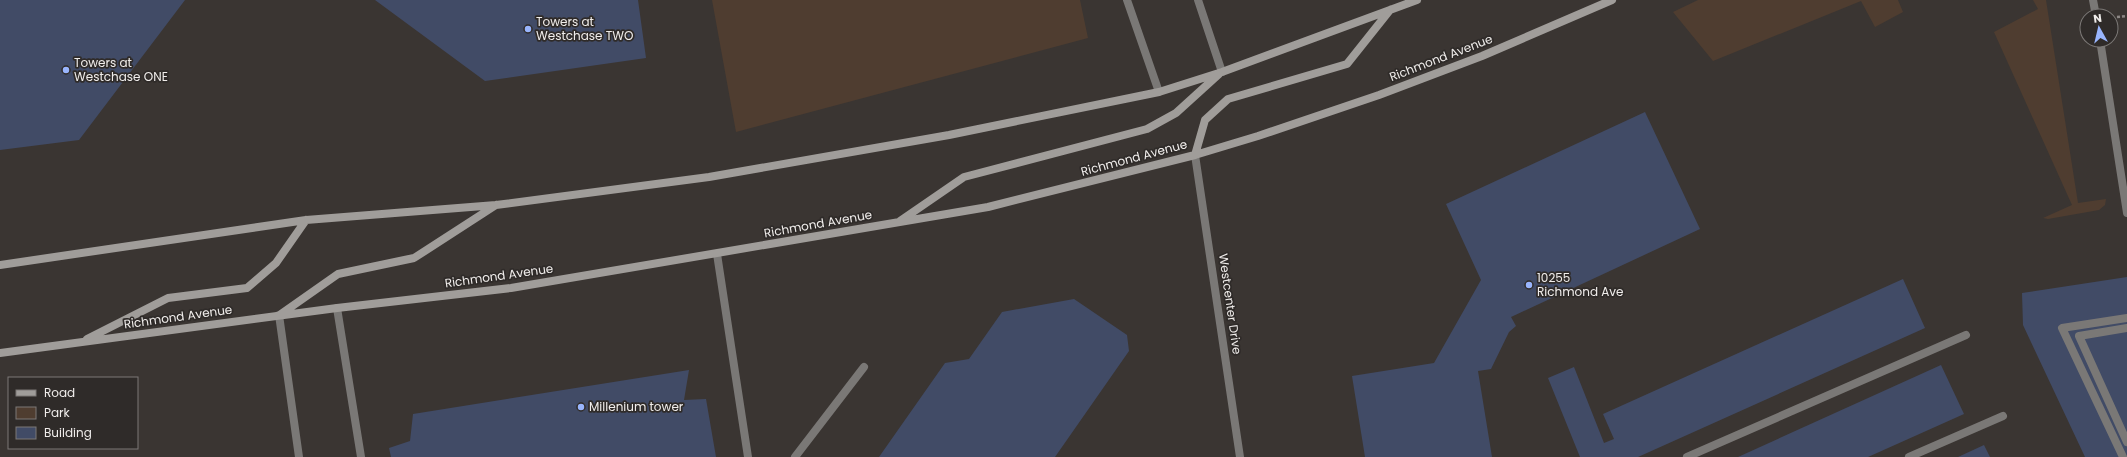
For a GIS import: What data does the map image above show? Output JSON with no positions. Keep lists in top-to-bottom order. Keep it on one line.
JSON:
{"streets":{"main road":["Richmond Avenue"],"street":["Westcenter Drive"]},"crossings":[["Richmond Avenue","Westcenter Drive"]],"places":["Towers at Westchase TWO","Towers at Westchase ONE","10255 Richmond Ave","Millenium tower"],"legend":["Road","Park","Building"],"north":"top"}
